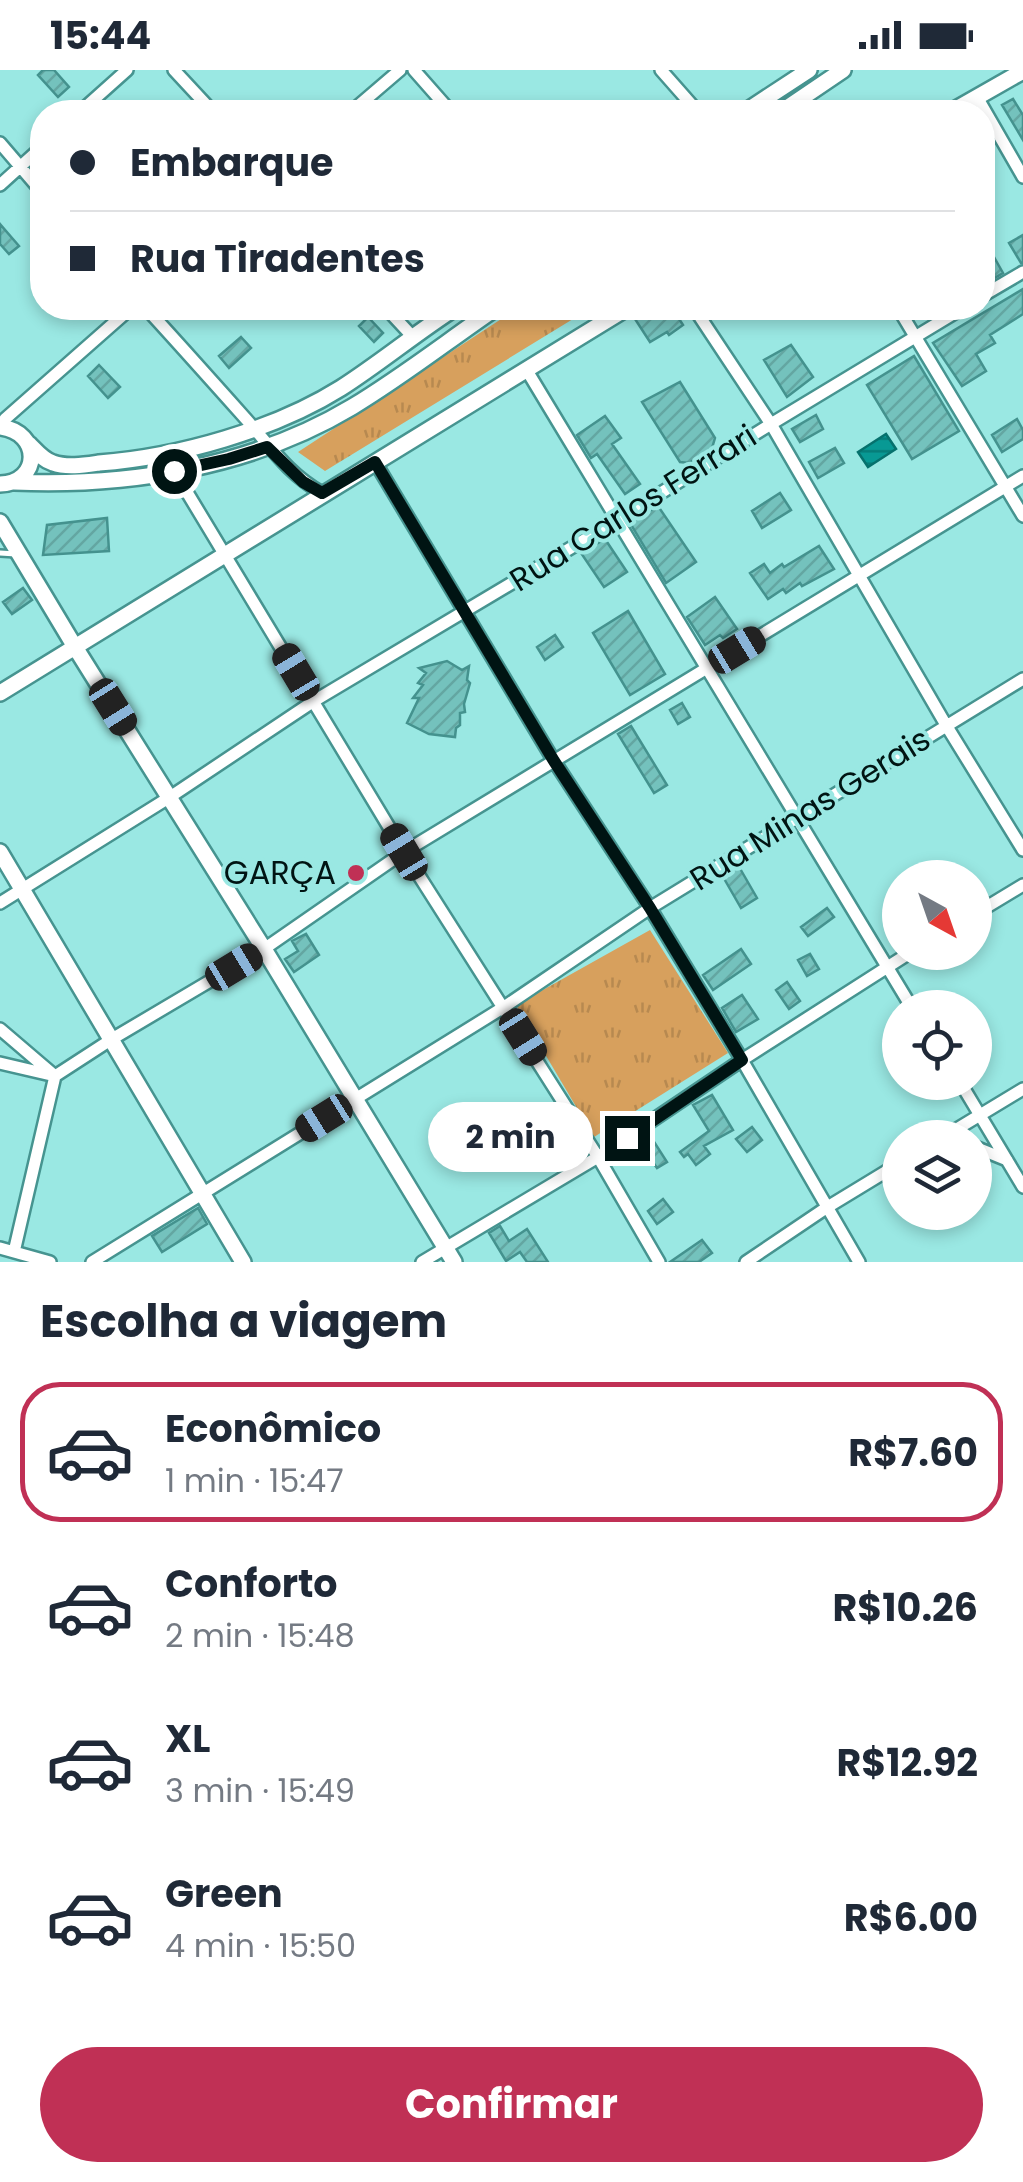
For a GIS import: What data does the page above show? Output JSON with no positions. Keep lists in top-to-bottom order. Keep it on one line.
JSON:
{"streets":{"street":["Rua Carlos Ferrari","Rua Minas Gerais"]},"places":["GARÇA"],"north":"bottom right","page":{"status":"15:44","banner":["Embarque","Rua Tiradentes"],"bubble":"2 min","heading":"Escolha a viagem","list":[{"name":"Econômico","note":"1 min · 15:47","value":"R$7.60"},{"name":"Conforto","note":"2 min · 15:48","value":"R$10.26"},{"name":"XL","note":"3 min · 15:49","value":"R$12.92"},{"name":"Green","note":"4 min · 15:50","value":"R$6.00"}],"buttons":"Confirmar"}}
